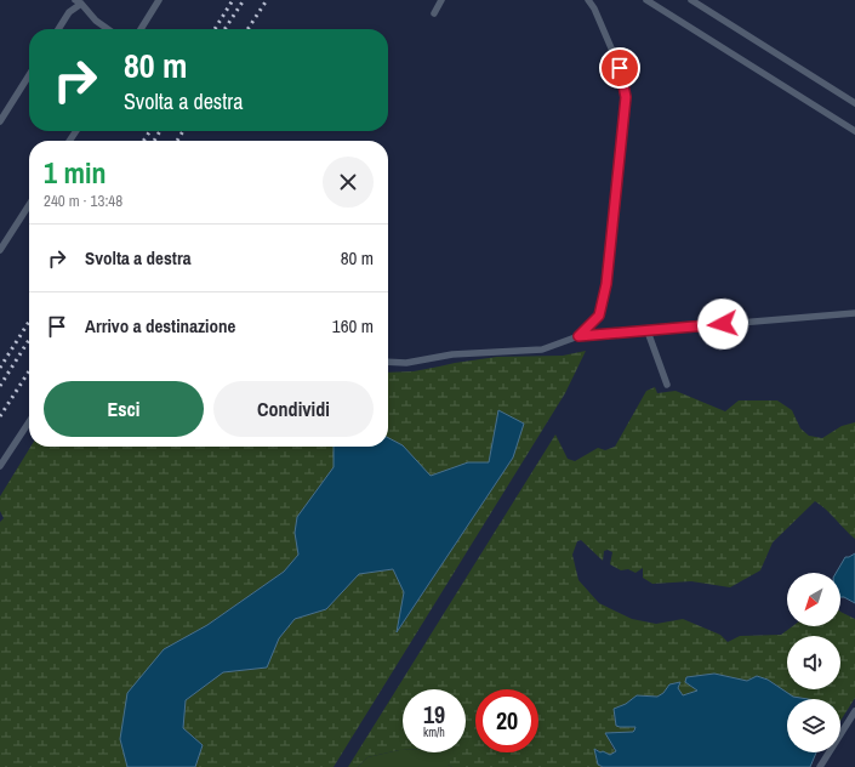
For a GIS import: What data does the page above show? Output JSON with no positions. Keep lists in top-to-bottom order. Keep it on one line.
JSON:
{"north":"bottom left","page":{"turn":["80 m","Svolta a destra"],"heading":["1 min","240 m · 13:48"],"list":[{"name":"Svolta a destra","value":"80 m"},{"name":"Arrivo a destinazione","value":"160 m"}],"buttons":["Esci","Condividi"],"speed":"19 km/h","limit":"20"}}
